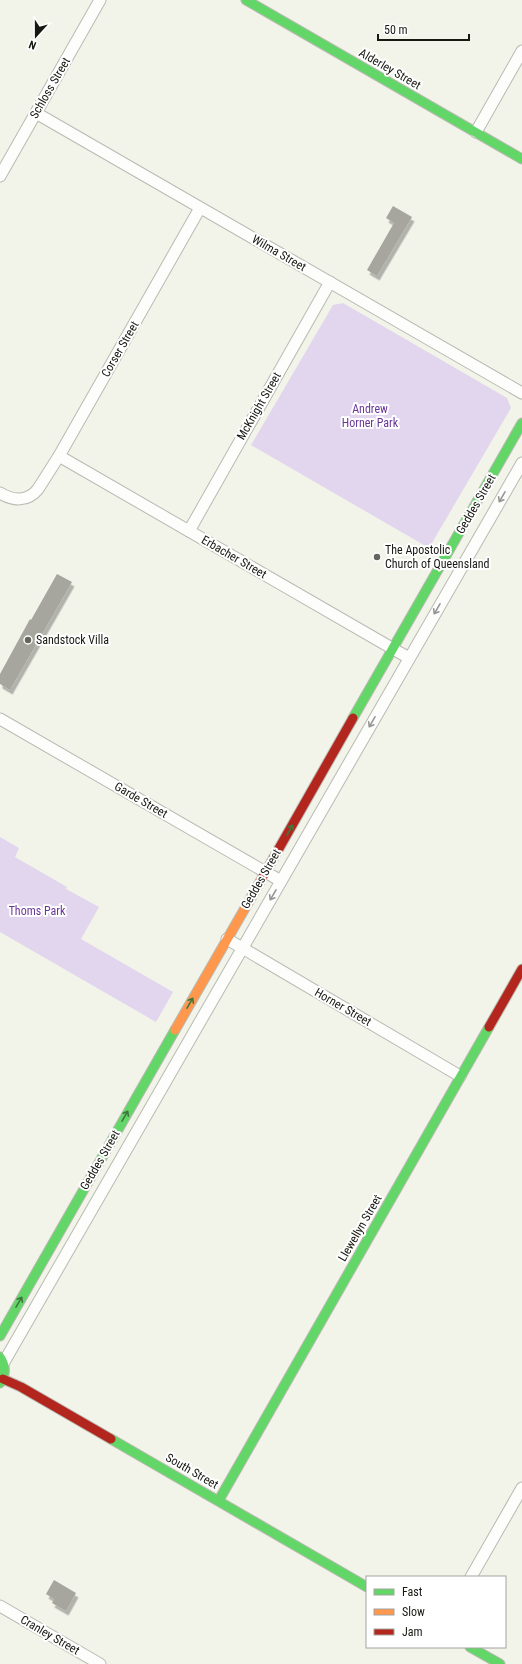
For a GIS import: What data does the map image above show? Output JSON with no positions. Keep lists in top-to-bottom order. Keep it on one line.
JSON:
{"streets":{"street":["Alderley Street","Schloss Street","Wilma Street","Corser Street","McKnight Street","Geddes Street","Erbacher Street","Garde Street","Horner Street","Llewellyn Street","South Street","Cranley Street"]},"crossings":[["Schloss Street","Wilma Street"],["Wilma Street","Corser Street"],["Wilma Street","McKnight Street"],["Corser Street","Erbacher Street"],["McKnight Street","Erbacher Street"],["Geddes Street","Erbacher Street"],["Geddes Street","Garde Street"],["Geddes Street","Horner Street"],["Horner Street","Llewellyn Street"],["Llewellyn Street","South Street"]],"parks":["Andrew Horner Park","Thoms Park"],"places":["The Apostolic Church of Queensland","Sandstock Villa"],"legend":["Fast","Slow","Jam"],"scale_bar":"50 m","north":"bottom"}
